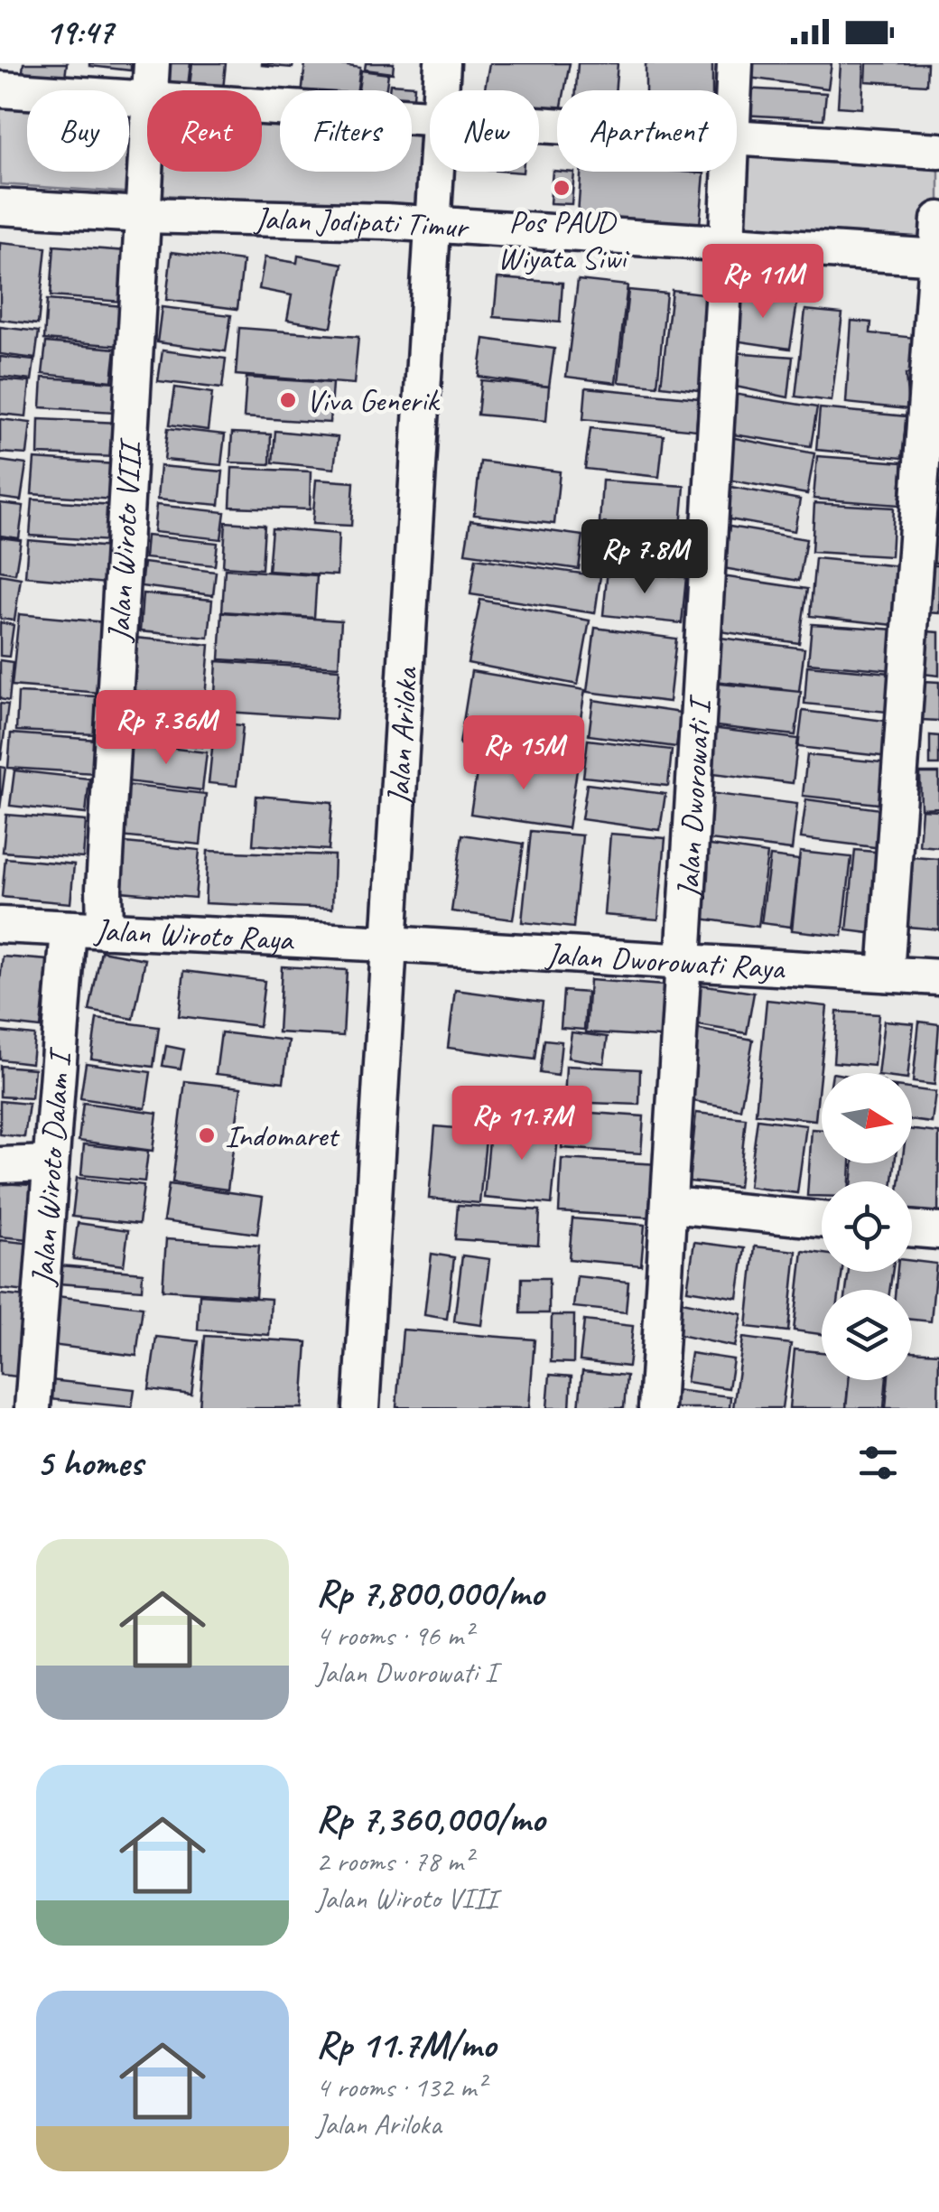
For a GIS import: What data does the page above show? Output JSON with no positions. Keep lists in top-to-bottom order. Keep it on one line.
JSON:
{"streets":{"street":["Jalan Jodipati Timur","Jalan Wiroto VIII","Jalan Ariloka","Jalan Dworowati I","Jalan Wiroto Raya","Jalan Dworowati Raya","Jalan Wiroto Dalam I"]},"crossings":[["Jalan Jodipati Timur","Jalan Wiroto VIII"],["Jalan Jodipati Timur","Jalan Ariloka"],["Jalan Jodipati Timur","Jalan Dworowati I"],["Jalan Wiroto VIII","Jalan Wiroto Raya"],["Jalan Ariloka","Jalan Wiroto Raya"],["Jalan Ariloka","Jalan Dworowati Raya"],["Jalan Dworowati I","Jalan Dworowati Raya"],["Jalan Wiroto Raya","Jalan Dworowati Raya"],["Jalan Wiroto Raya","Jalan Wiroto Dalam I"]],"places":["Pos PAUD Wiyata Siwi","Viva Generik","Indomaret"],"north":"right","page":{"status":"19:47","chip":["Buy","Rent","Filters","New","Apartment"],"price":["Rp 11M","Rp 7.8M","Rp 7.36M","Rp 15M","Rp 11.7M"],"heading":"5 homes","list":[{"name":"Rp 7,800,000/mo","note":"4 rooms · 96 m² · Jalan Dworowati I"},{"name":"Rp 7,360,000/mo","note":"2 rooms · 78 m² · Jalan Wiroto VIII"},{"name":"Rp 11.7M/mo","note":"4 rooms · 132 m² · Jalan Ariloka"}]}}
